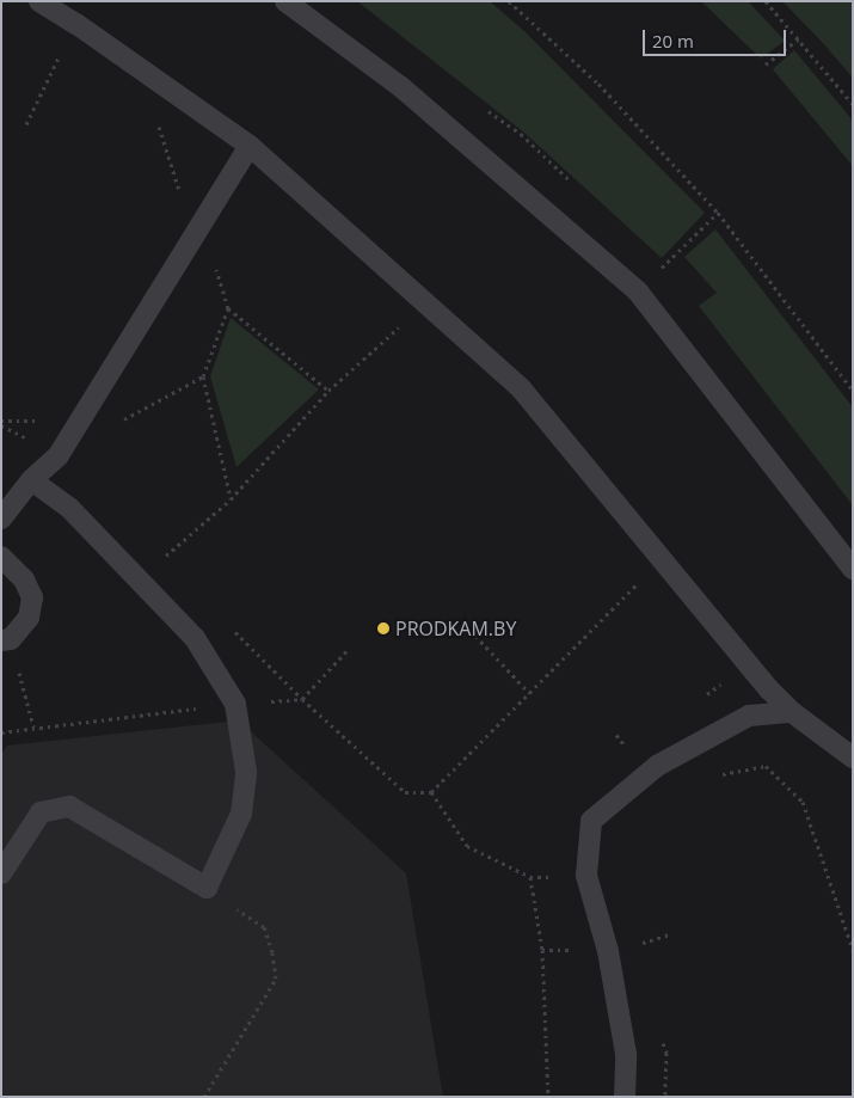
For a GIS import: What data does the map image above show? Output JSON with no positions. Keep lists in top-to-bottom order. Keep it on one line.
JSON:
{"places":["PRODKAM.BY"],"scale_bar":"20 m"}
